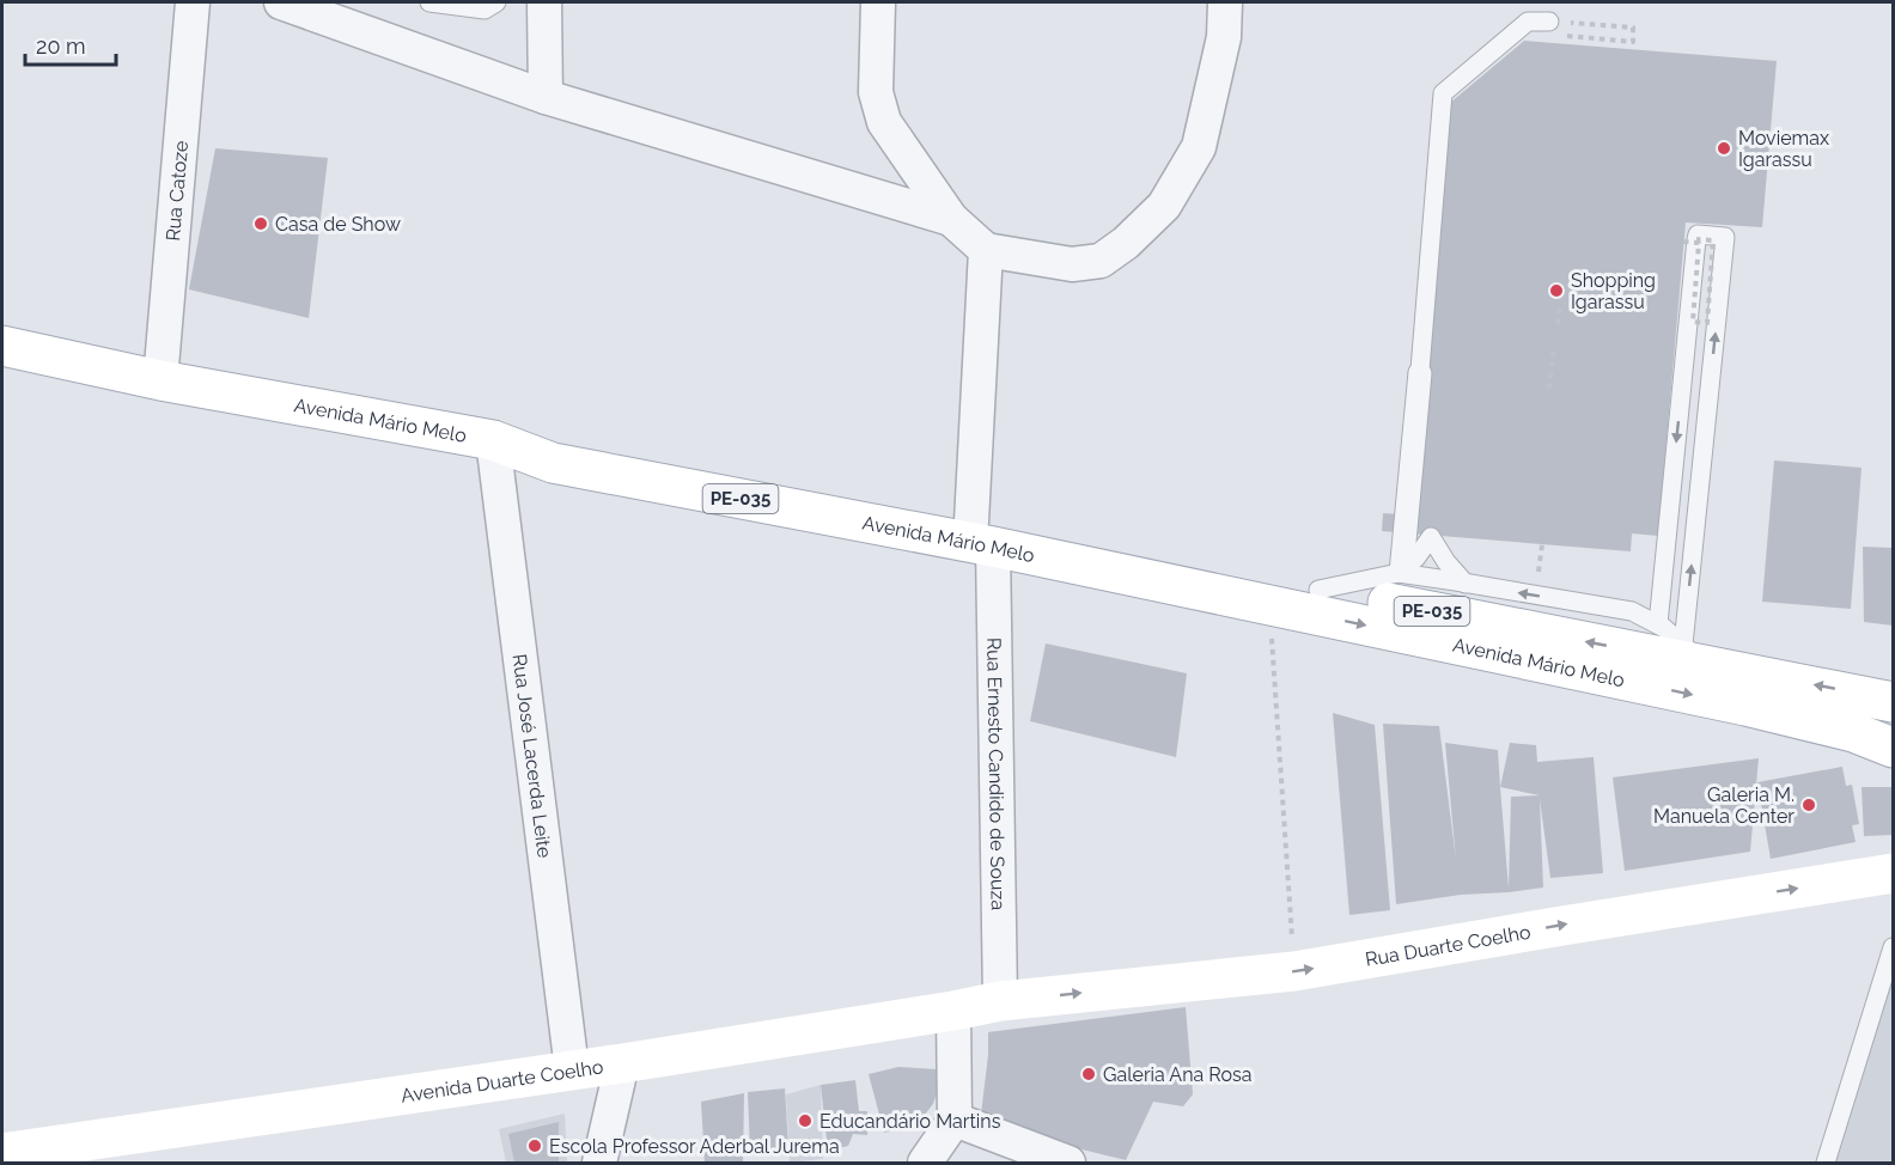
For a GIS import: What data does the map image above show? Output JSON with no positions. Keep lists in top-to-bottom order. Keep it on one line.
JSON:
{"streets":{"main road":["Avenida Mário Melo","PE-035","Rua Duarte Coelho","Avenida Duarte Coelho"],"street":["Rua Catoze","Rua José Lacerda Leite","Rua Ernesto Candido de Souza"]},"crossings":[["Rua Catoze","Avenida Mário Melo"],["Avenida Mário Melo","Rua José Lacerda Leite"],["Avenida Mário Melo","Rua Ernesto Candido de Souza"],["Rua José Lacerda Leite","Avenida Duarte Coelho"],["Rua Ernesto Candido de Souza","Rua Duarte Coelho"],["Rua Ernesto Candido de Souza","Avenida Duarte Coelho"],["Rua Duarte Coelho","Avenida Duarte Coelho"]],"one_way":["Rua Duarte Coelho"],"places":["Moviemax Igarassu","Casa de Show","Shopping Igarassu","Galeria M. Manuela Center","Galeria Ana Rosa","Educandário Martins","Escola Professor Aderbal Jurema"],"scale_bar":"20 m"}
